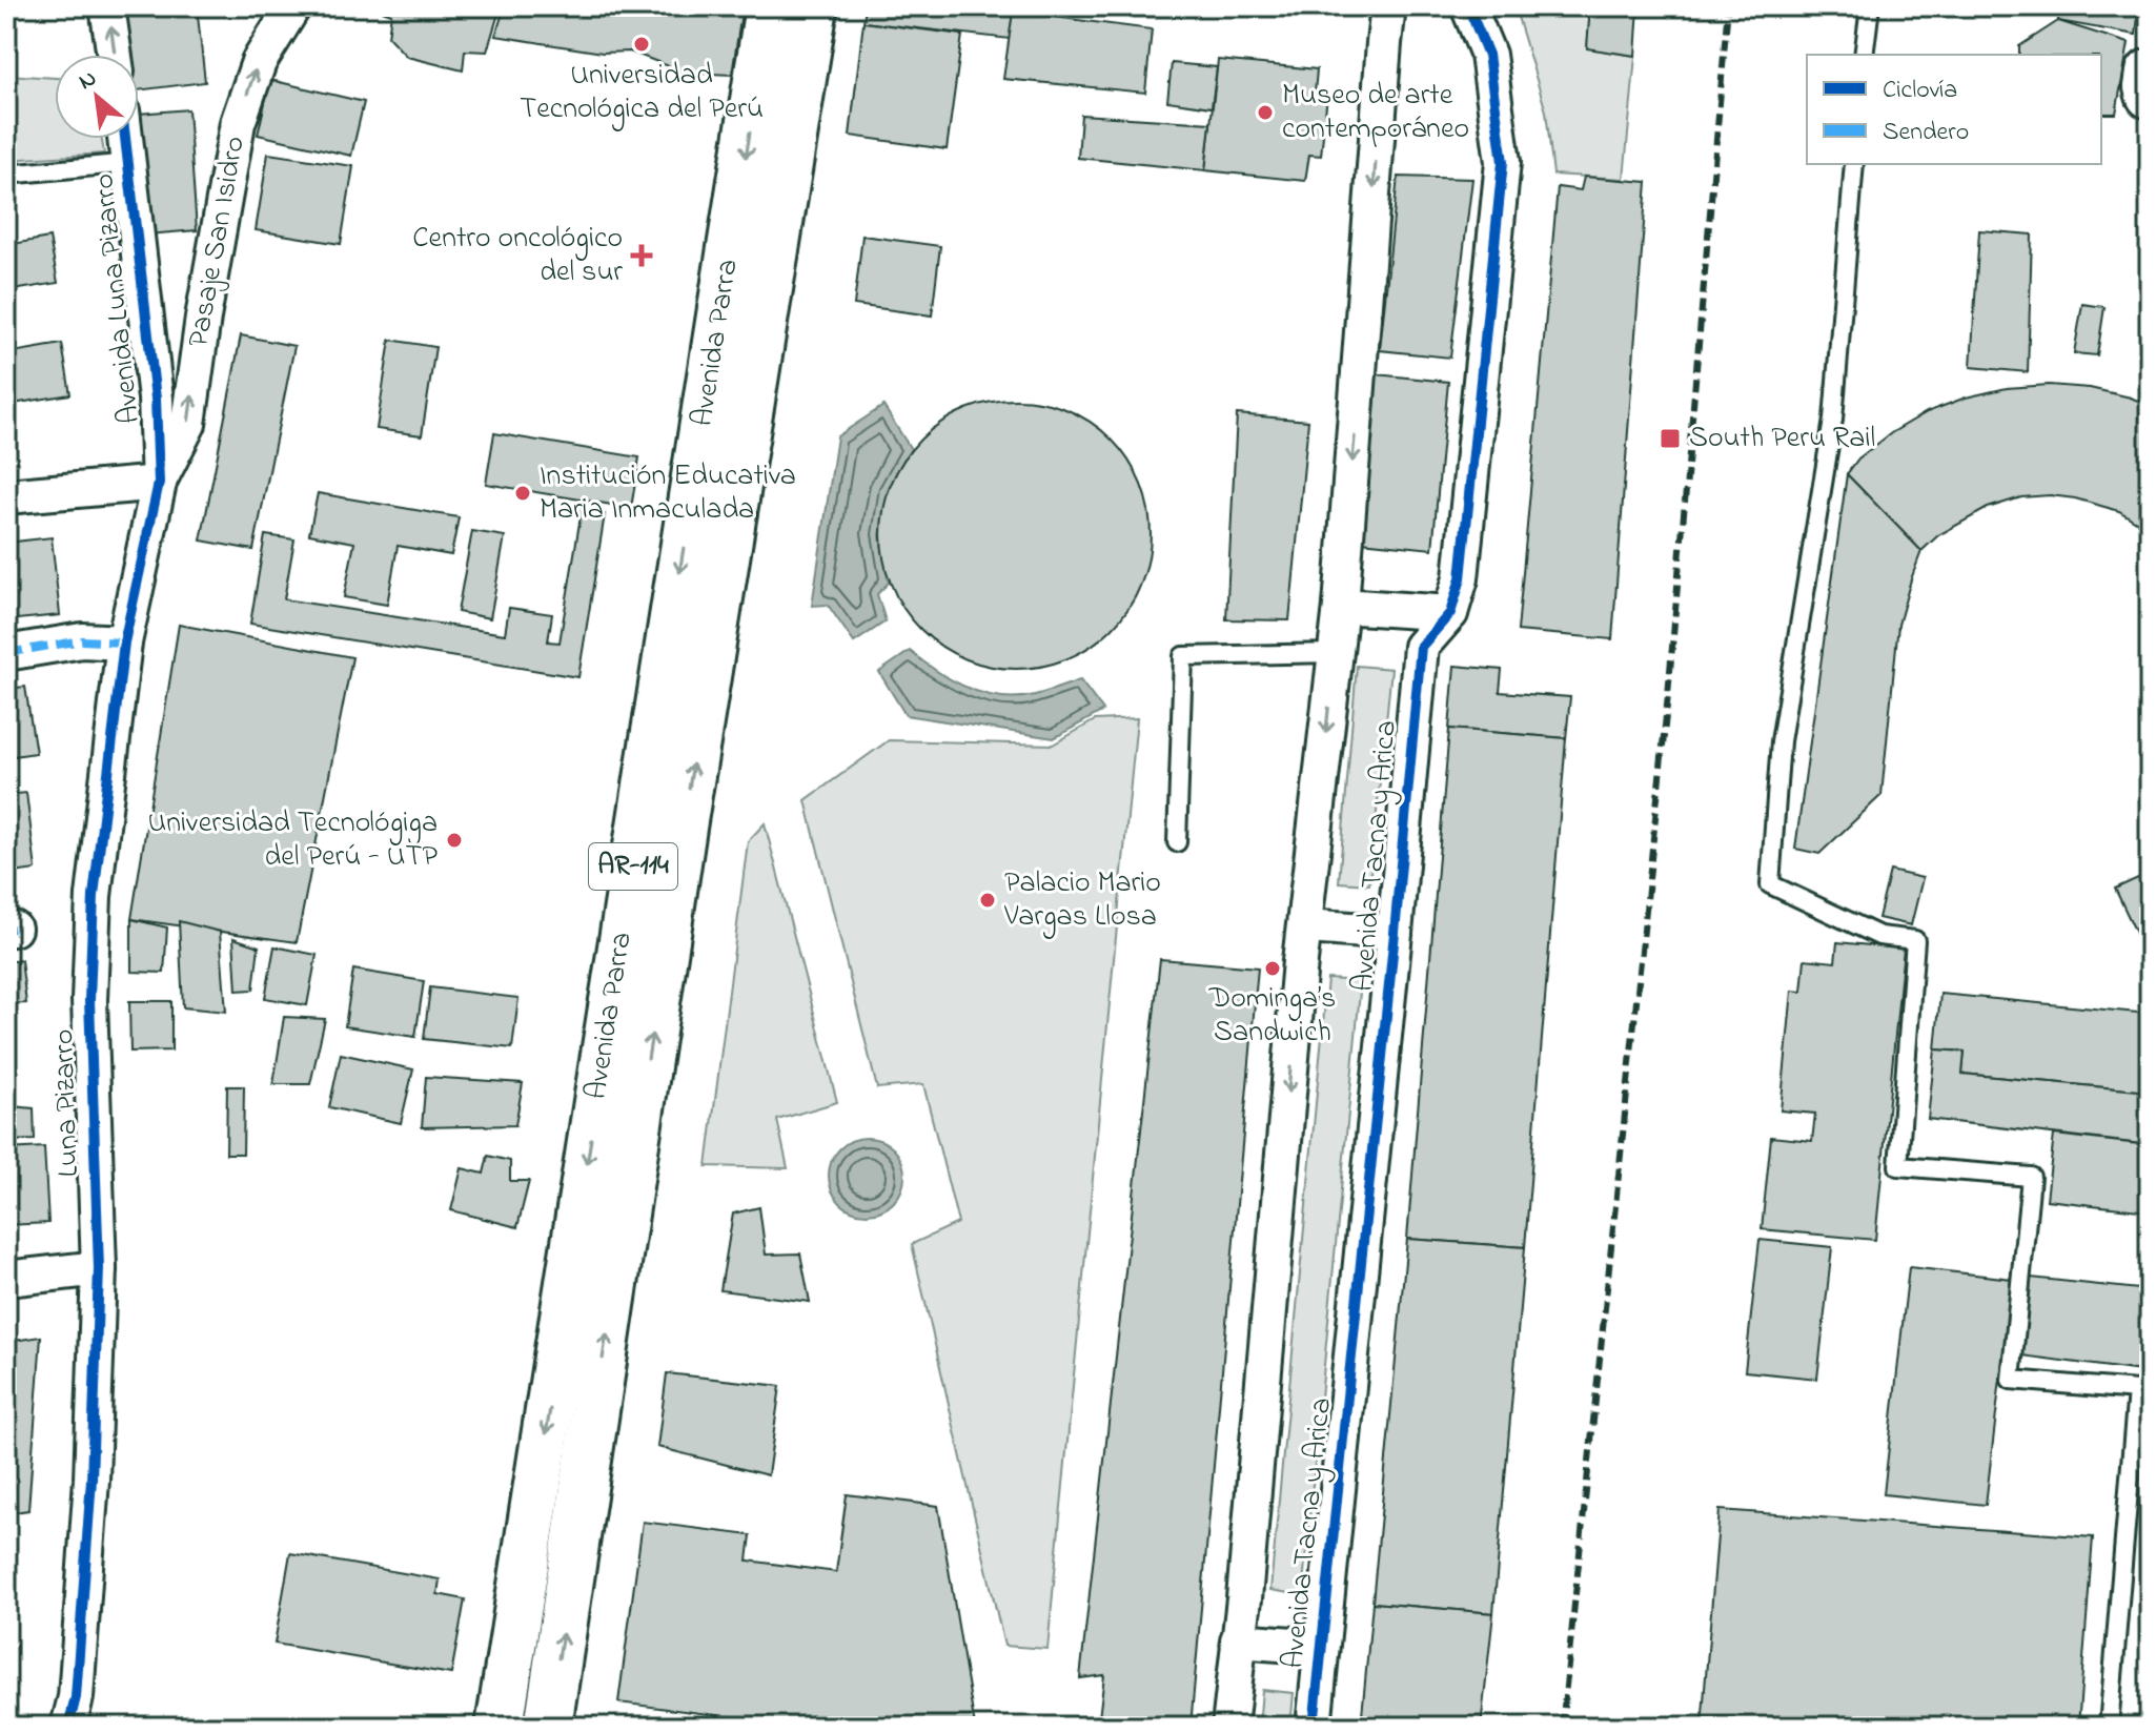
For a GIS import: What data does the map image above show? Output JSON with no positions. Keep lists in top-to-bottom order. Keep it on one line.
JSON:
{"streets":{"main road":["Avenida Parra","AR-114"],"street":["Pasaje San Isidro","Avenida Luna Pizarro","Avenida Tacna y Arica","Luna Pizarro"]},"crossings":[["Pasaje San Isidro","Avenida Luna Pizarro"],["Pasaje San Isidro","Luna Pizarro"],["Avenida Luna Pizarro","Luna Pizarro"]],"one_way":["Pasaje San Isidro"],"places":{"other":["Universidad Tecnológica del Perú","Museo de arte contemporáneo","Institución Educativa Maria Inmaculada","Universidad Tecnológiga del Perú - UTP","Palacio Mario Vargas Llosa","Dominga’s Sandwich"],"health":["Centro oncológico del sur"],"transit":["South Peru Rail"]},"legend":["Ciclovía","Sendero"],"north":"top left"}
